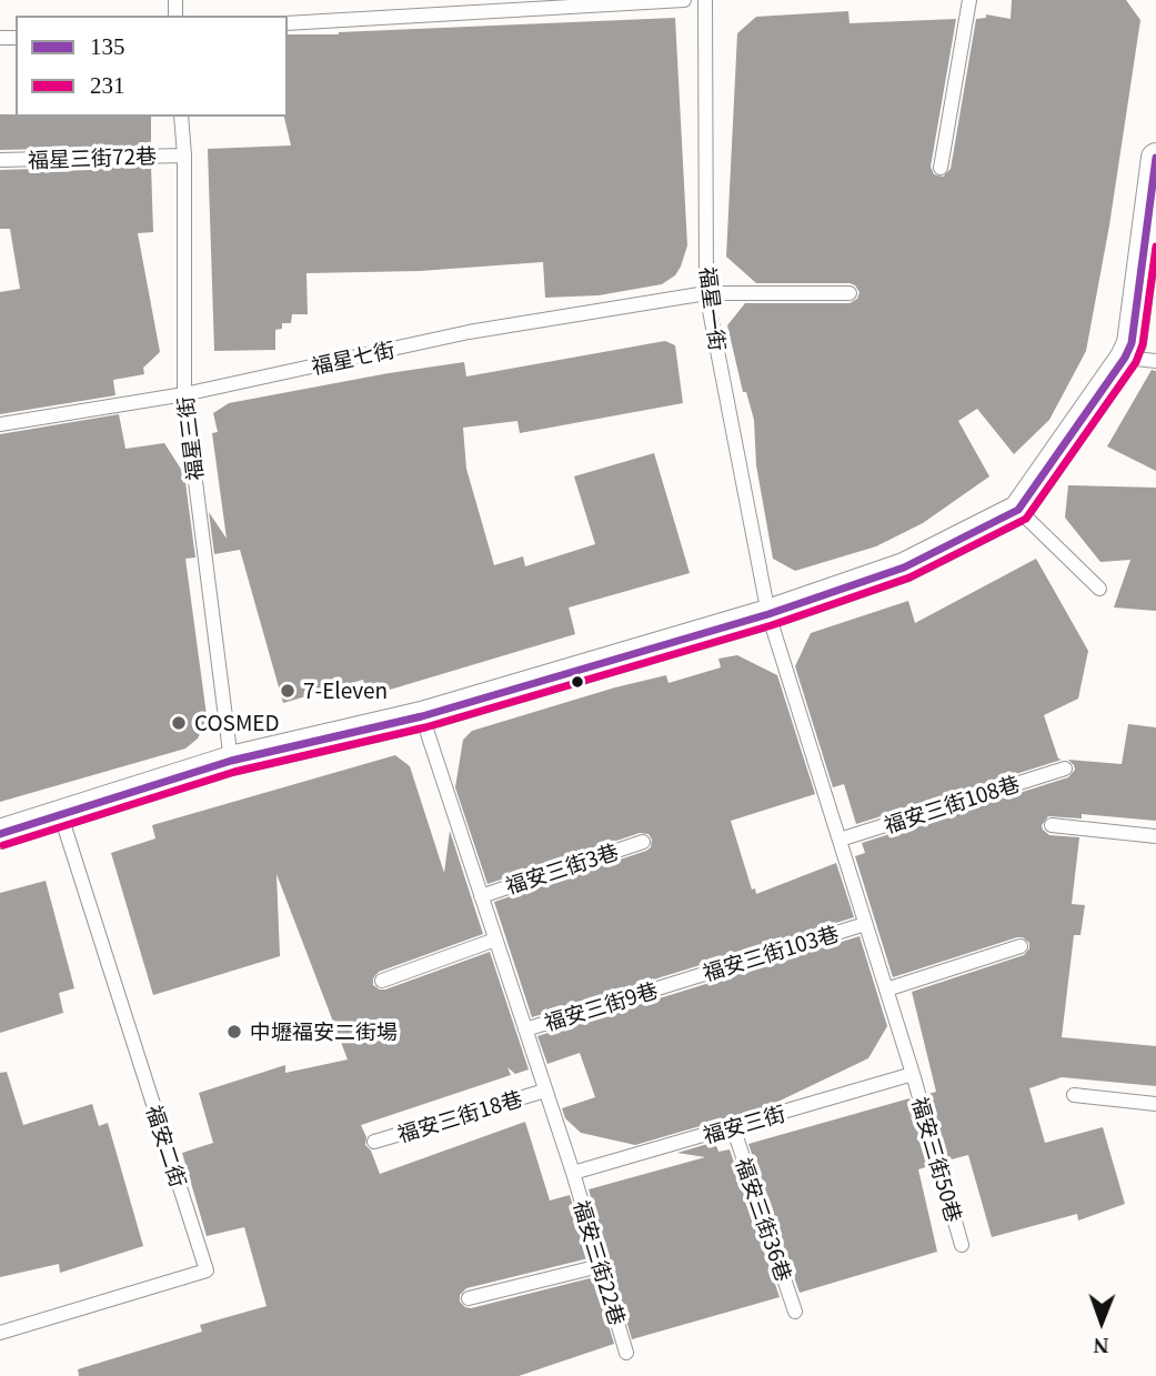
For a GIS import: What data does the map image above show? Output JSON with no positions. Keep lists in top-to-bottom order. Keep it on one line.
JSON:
{"streets":{"lane":["福星三街72巷","福星一街","福星七街","福星三街","福安三街108巷","福安三街3巷","福安三街103巷","福安三街9巷","福安三街18巷","福安三街","福安二街","福安三街50巷","福安三街36巷","福安三街22巷"]},"crossings":[["福星三街72巷","福星三街"],["福星一街","福星七街"],["福星七街","福星三街"],["福安三街103巷","福安三街9巷"],["福安三街","福安三街50巷"],["福安三街","福安三街36巷"],["福安三街","福安三街22巷"]],"places":["7-Eleven","COSMED","中壢福安二街場"],"lines":["transit line 135","transit line 231"],"legend":["135","231"],"north":"bottom"}
